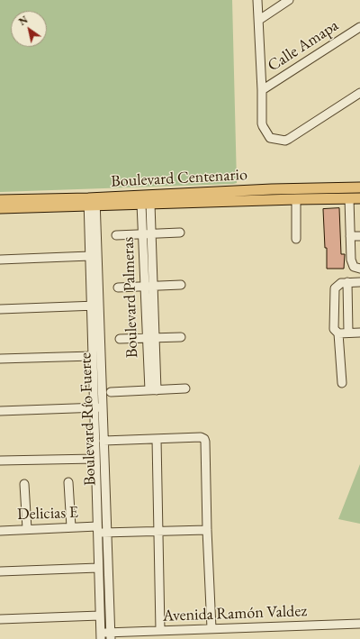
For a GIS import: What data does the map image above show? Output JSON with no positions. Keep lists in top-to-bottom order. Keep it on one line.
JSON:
{"streets":{"main road":["Boulevard Centenario"],"street":["Calle Amapa","Boulevard Palmeras","Boulevard Río Fuerte","Delicias E","Avenida Ramón Valdez"]},"crossings":[["Boulevard Centenario","Boulevard Palmeras"],["Boulevard Centenario","Boulevard Río Fuerte"],["Boulevard Río Fuerte","Delicias E"],["Boulevard Río Fuerte","Avenida Ramón Valdez"]],"north":"top left"}
